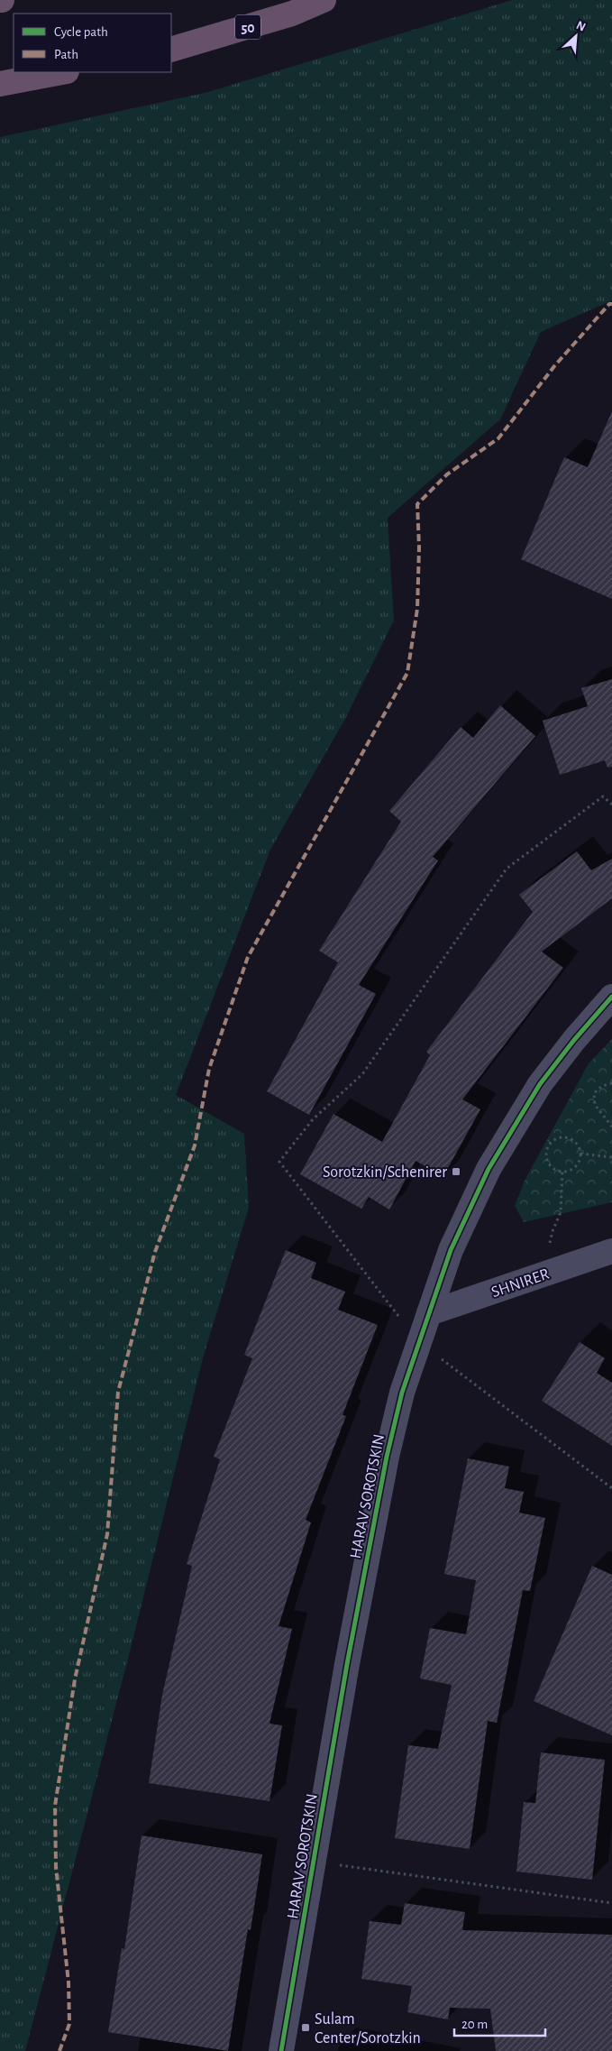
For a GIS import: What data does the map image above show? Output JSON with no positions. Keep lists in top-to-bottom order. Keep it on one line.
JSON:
{"streets":{"highway":["50"],"street":["SHNIRER","HARAV SOROTSKIN"]},"crossings":[["SHNIRER","HARAV SOROTSKIN"]],"places":{"transit":["Sorotzkin/Schenirer","Sulam Center/Sorotzkin"]},"legend":["Cycle path","Path"],"scale_bar":"20 m","north":"top right"}
